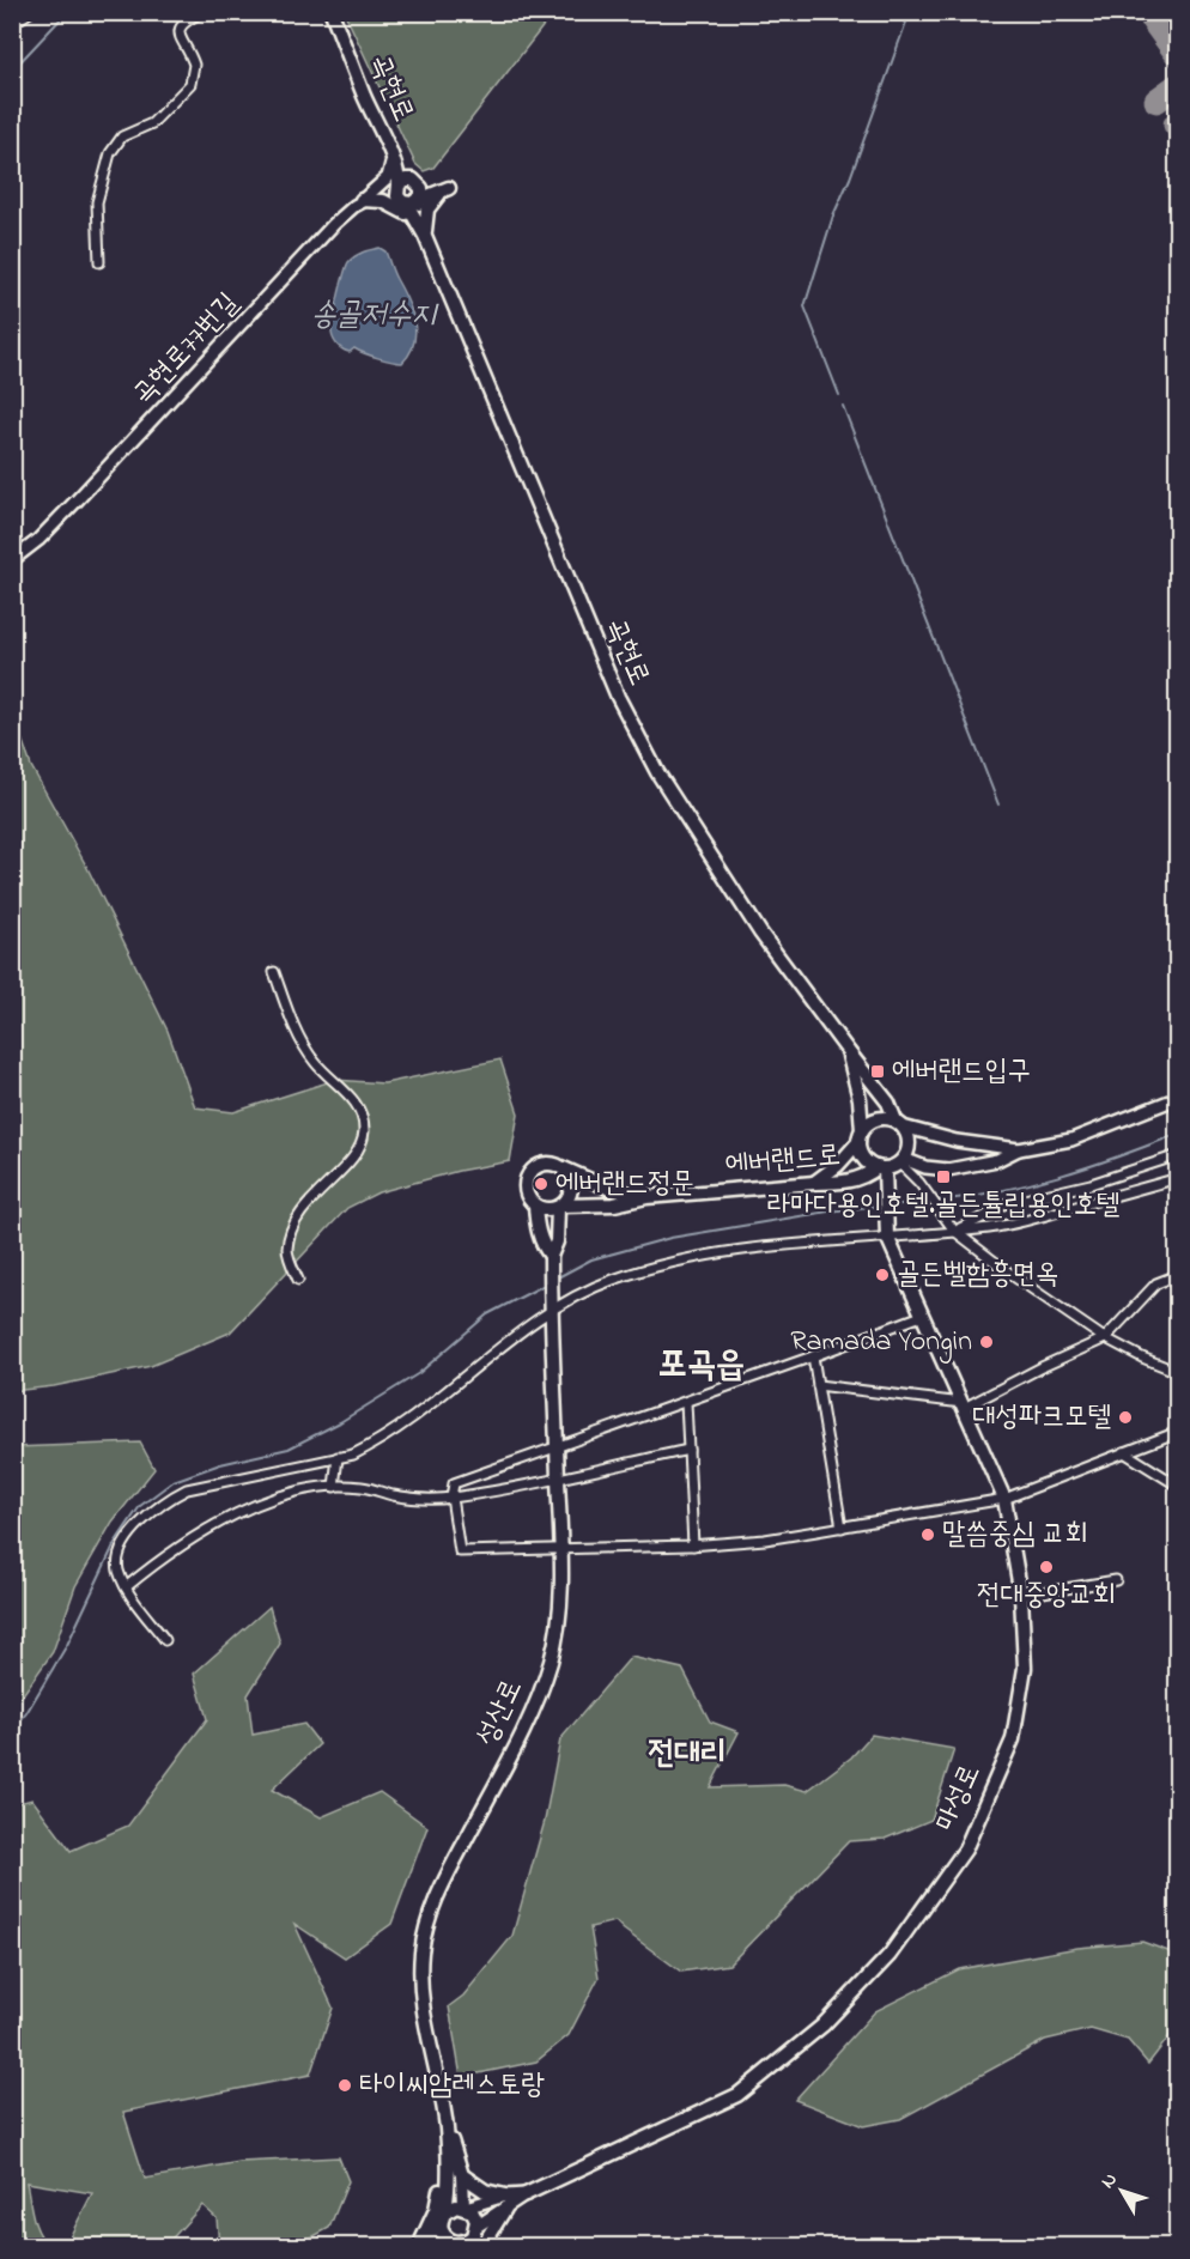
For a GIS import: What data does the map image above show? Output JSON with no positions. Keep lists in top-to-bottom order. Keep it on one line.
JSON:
{"streets":{"main road":["곡현로","에버랜드로","성산로","마성로"],"street":["곡현로77번길"]},"crossings":[["곡현로","곡현로77번길"],["곡현로","에버랜드로"]],"districts":["포곡읍","전대리"],"water":["송골저수지"],"places":{"transit":["에버랜드입구","라마다용인호텔.골든튤립용인호텔"],"other":["에버랜드정문","골든벨함흥면옥","Ramada Yongin","대성파크모텔","말씀중심 교회","전대중앙교회","타이씨암레스토랑"]},"north":"top left"}
